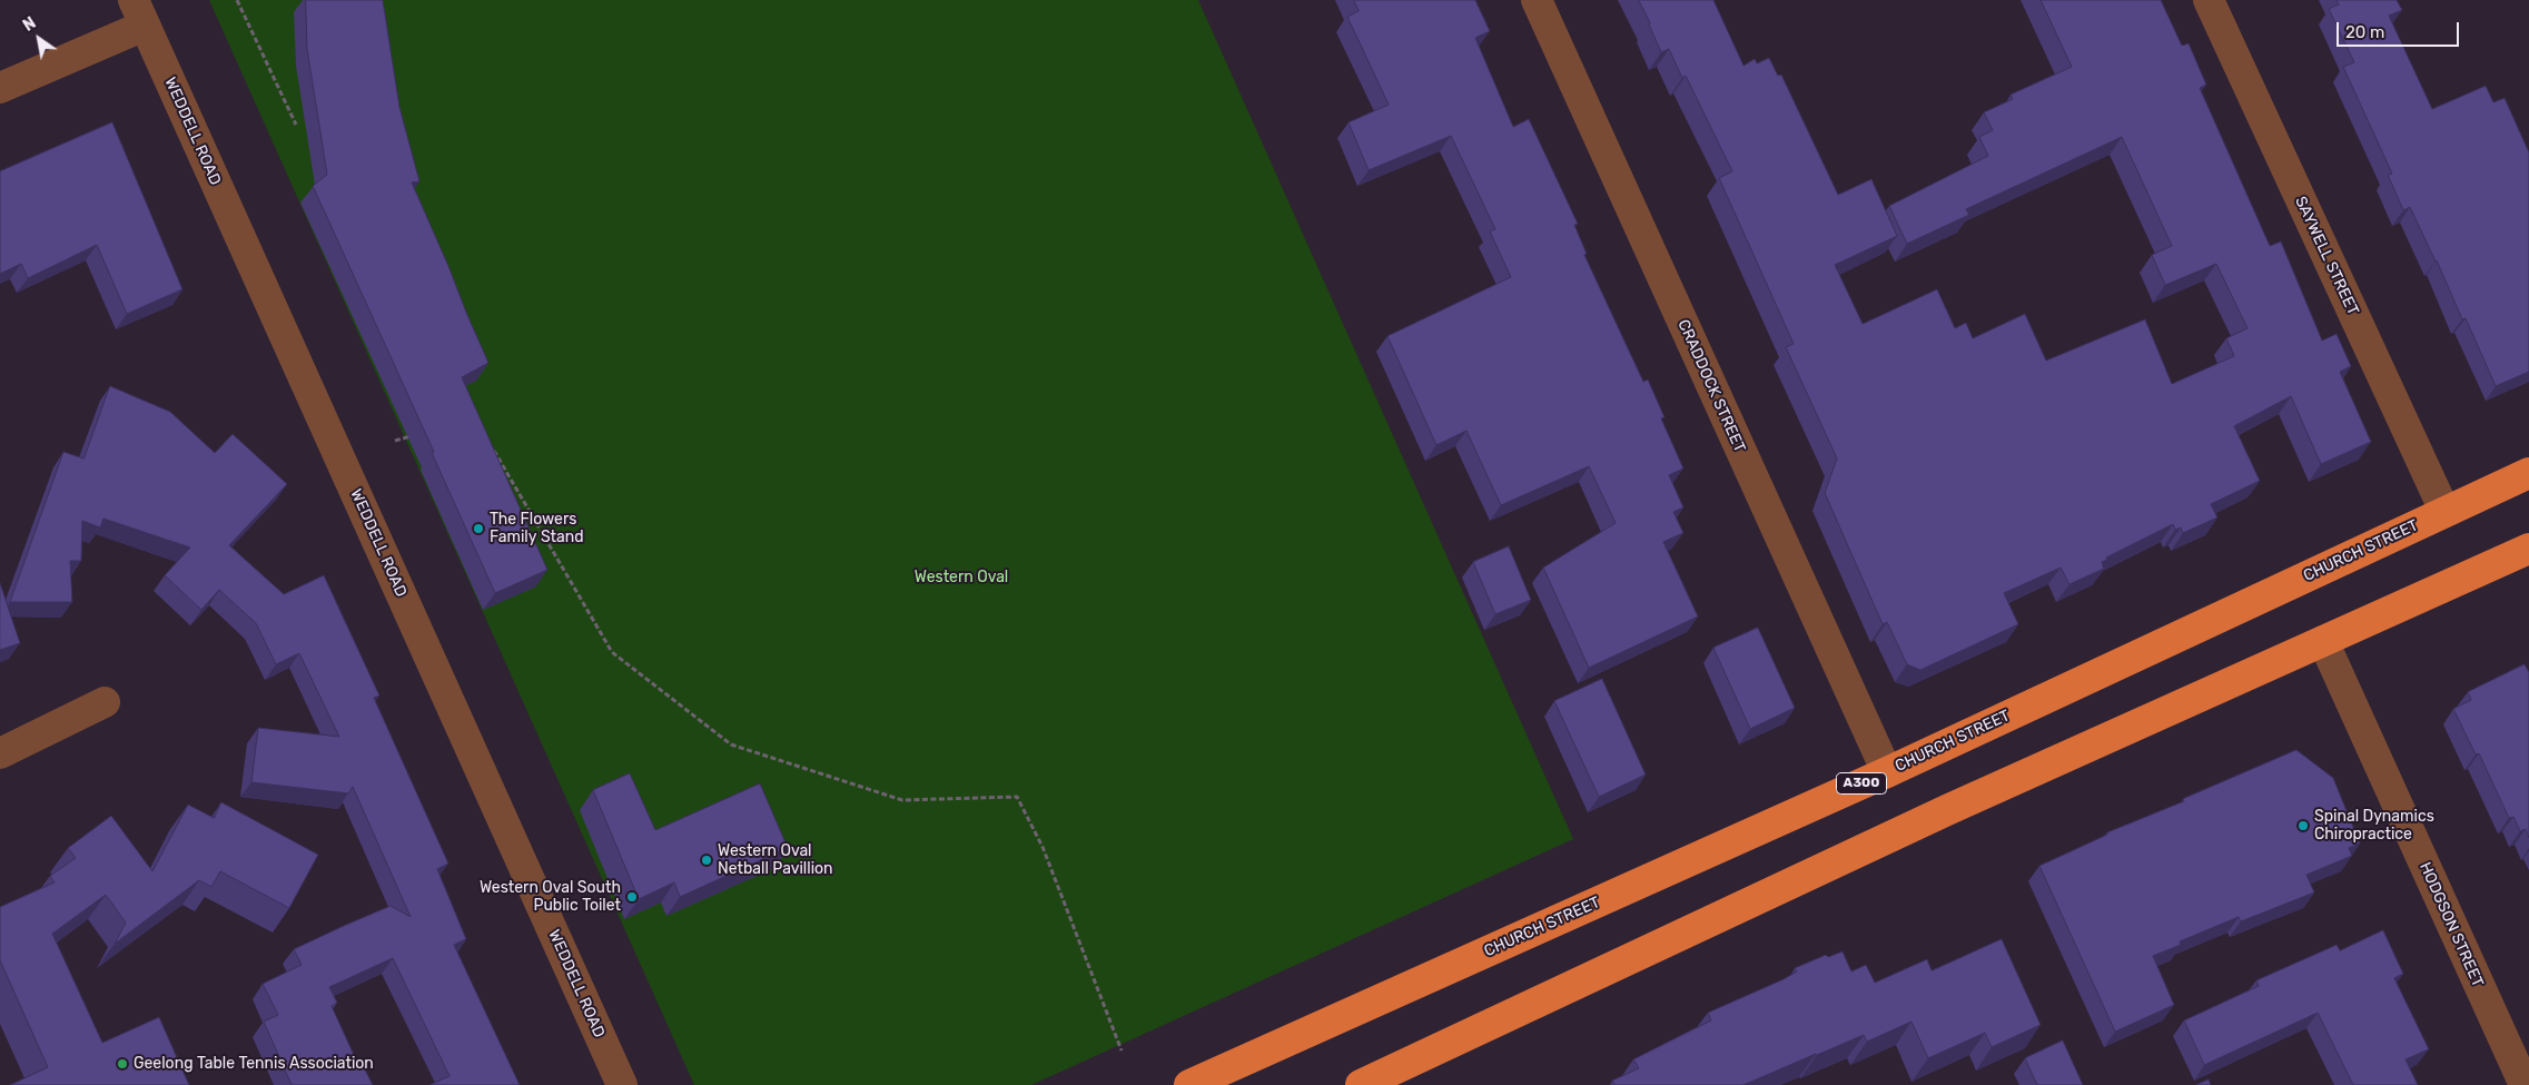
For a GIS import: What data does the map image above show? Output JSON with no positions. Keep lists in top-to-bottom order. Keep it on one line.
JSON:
{"streets":{"highway":["CHURCH STREET","A300"],"street":["WEDDELL ROAD","SAYWELL STREET","CRADDOCK STREET","HODGSON STREET"]},"crossings":[["SAYWELL STREET","CHURCH STREET"],["CRADDOCK STREET","CHURCH STREET"]],"parks":["Western Oval"],"places":["The Flowers Family Stand","Spinal Dynamics Chiropractice","Western Oval Netball Pavillion","Western Oval South Public Toilet","Geelong Table Tennis Association"],"scale_bar":"20 m","north":"top left"}
